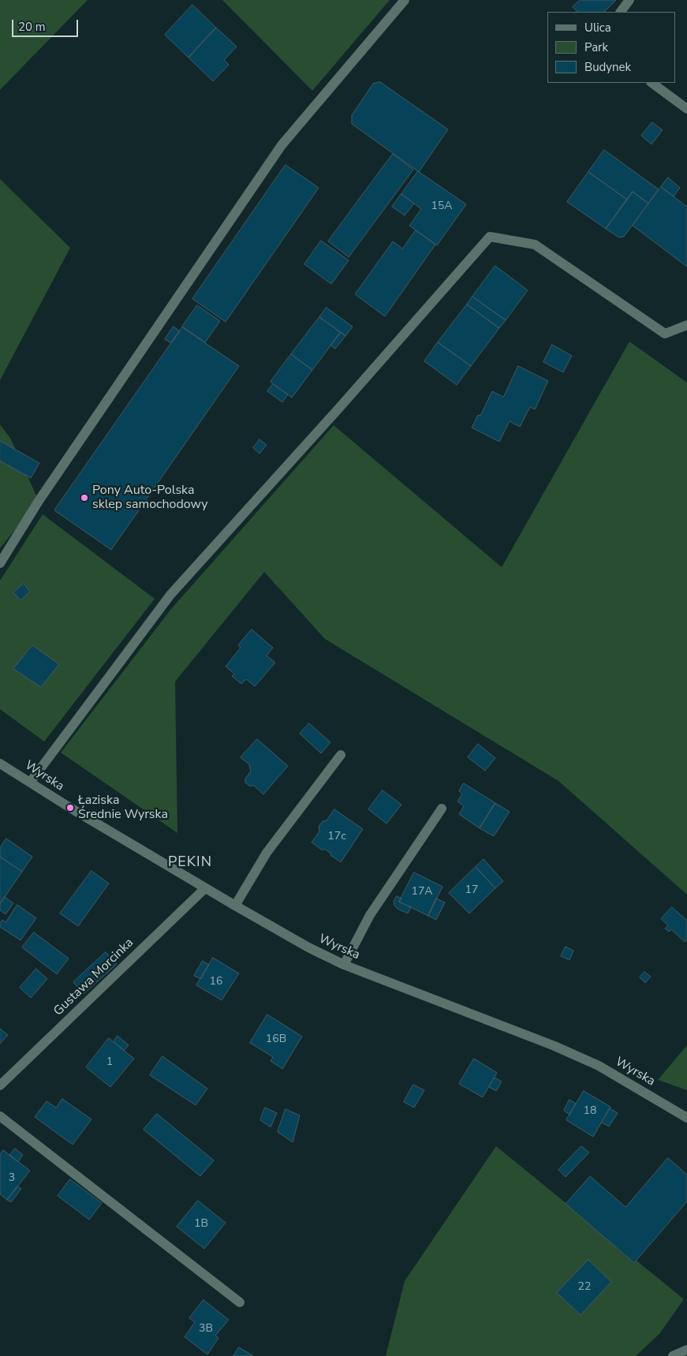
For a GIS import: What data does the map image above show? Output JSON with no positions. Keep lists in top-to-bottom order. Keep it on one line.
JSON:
{"streets":{"street":["Wyrska","Gustawa Morcinka"]},"crossings":[["Wyrska","Gustawa Morcinka"]],"districts":["PEKIN"],"places":["Pony Auto-Polska sklep samochodowy","Łaziska Średnie Wyrska"],"house_numbers":["15A","17c","17","17A","16","16B","1","18","3","1B","22","3B"],"legend":["Ulica","Park","Budynek"],"scale_bar":"20 m"}
